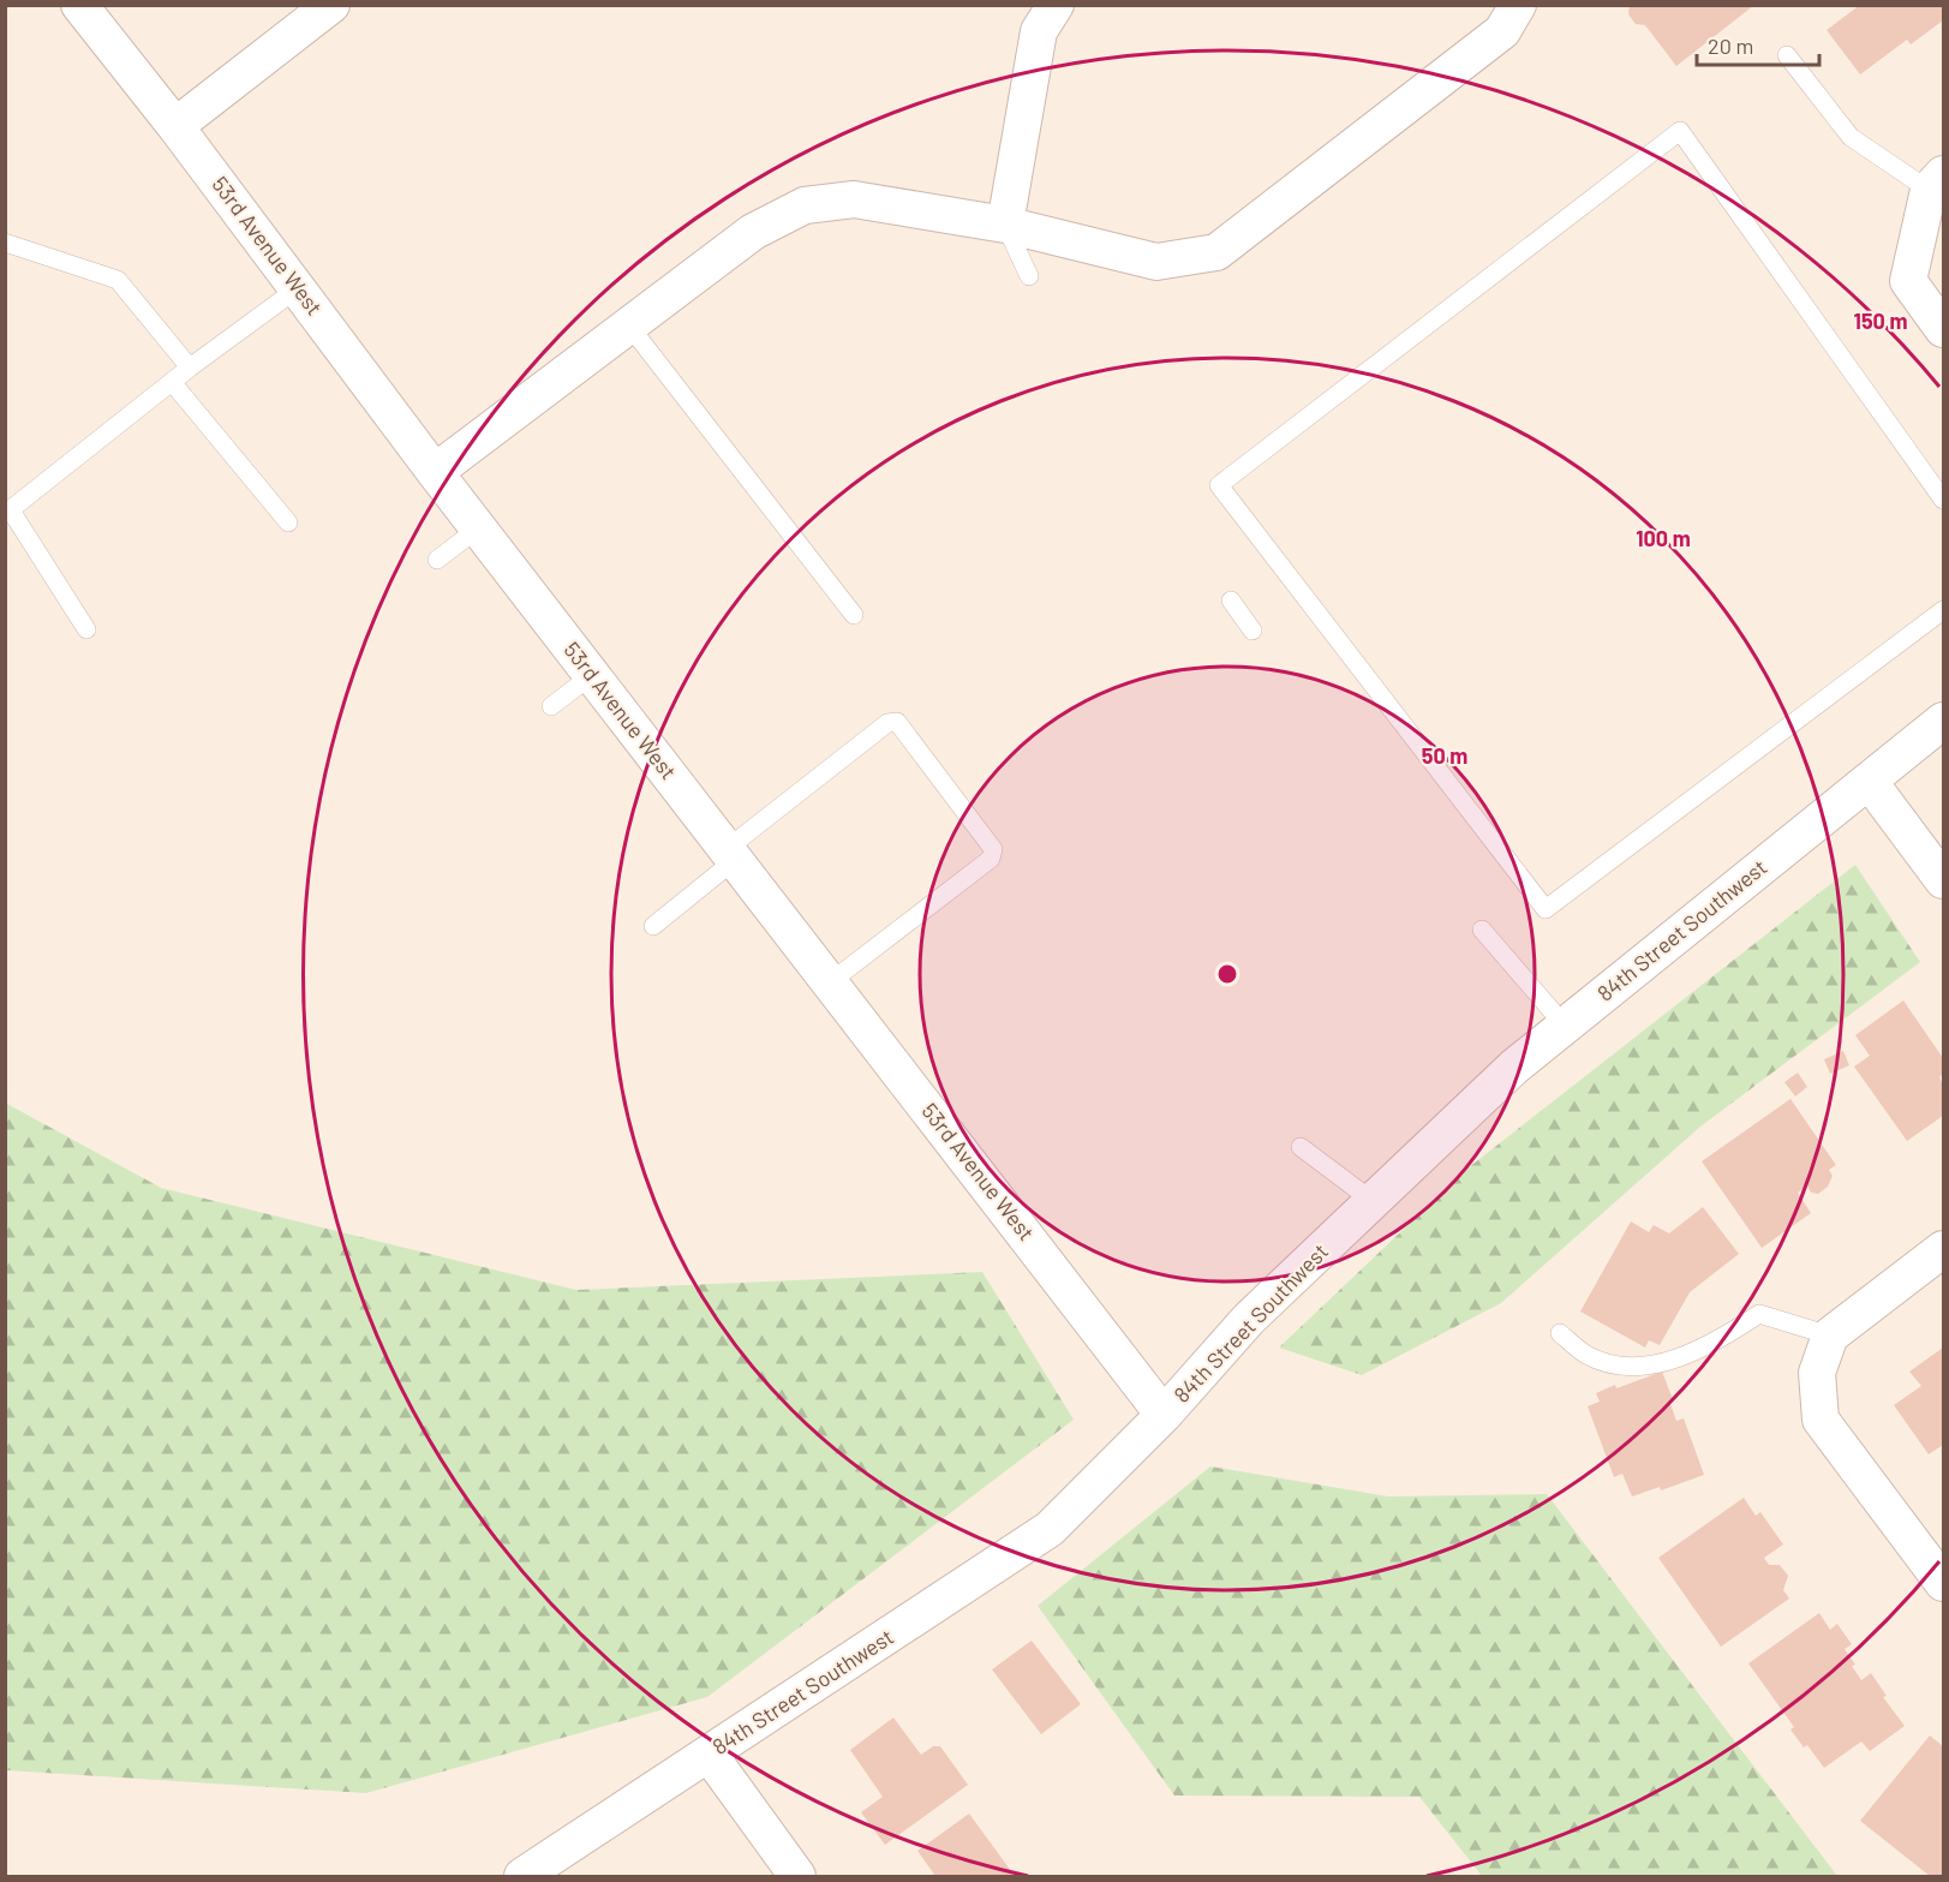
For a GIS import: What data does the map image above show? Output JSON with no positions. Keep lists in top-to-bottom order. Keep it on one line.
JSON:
{"streets":{"street":["53rd Avenue West","84th Street Southwest"]},"crossings":[["53rd Avenue West","84th Street Southwest"]],"scale_bar":"20 m","rings":["150 m","100 m","50 m"]}
